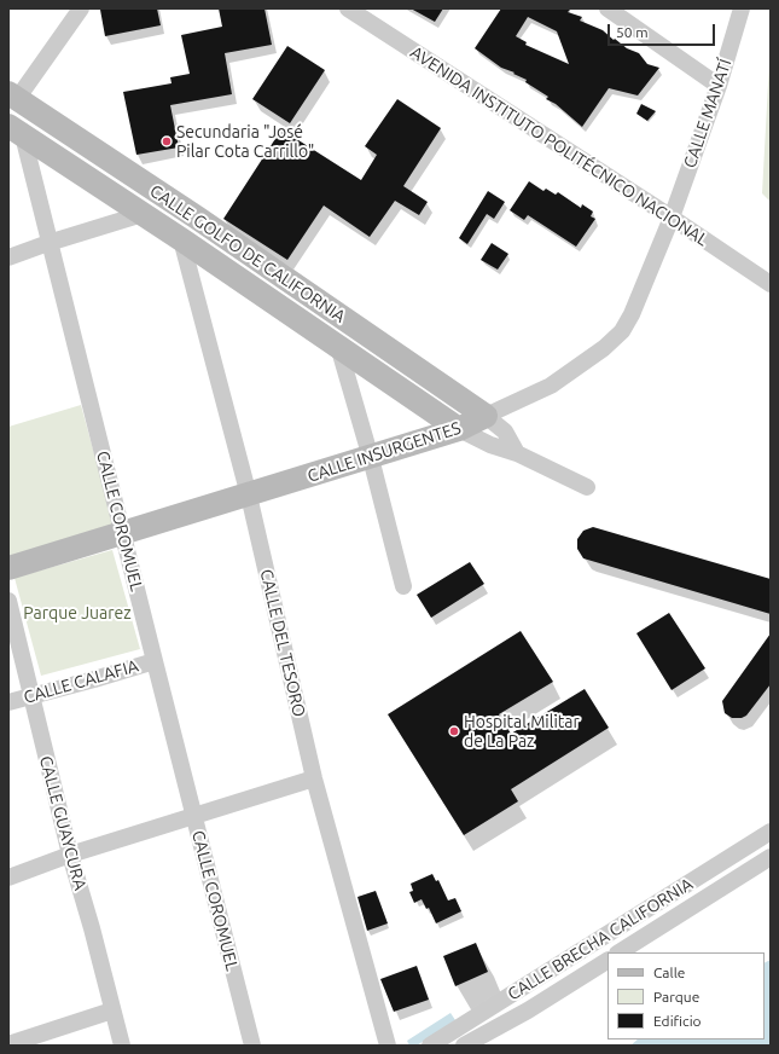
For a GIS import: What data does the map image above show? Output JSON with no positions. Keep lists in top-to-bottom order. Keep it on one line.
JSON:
{"streets":{"street":["CALLE MANATÍ","AVENIDA INSTITUTO POLITÉCNICO NACIONAL","CALLE GOLFO DE CALIFORNIA","CALLE INSURGENTES","CALLE COROMUEL","CALLE DEL TESORO","CALLE CALAFIA","CALLE GUAYCURA","CALLE BRECHA CALIFORNIA"]},"crossings":[["CALLE MANATÍ","AVENIDA INSTITUTO POLITÉCNICO NACIONAL"],["CALLE MANATÍ","CALLE INSURGENTES"],["AVENIDA INSTITUTO POLITÉCNICO NACIONAL","CALLE INSURGENTES"],["CALLE GOLFO DE CALIFORNIA","CALLE INSURGENTES"],["CALLE GOLFO DE CALIFORNIA","CALLE COROMUEL"],["CALLE GOLFO DE CALIFORNIA","CALLE DEL TESORO"],["CALLE INSURGENTES","CALLE COROMUEL"],["CALLE INSURGENTES","CALLE DEL TESORO"],["CALLE COROMUEL","CALLE CALAFIA"],["CALLE CALAFIA","CALLE GUAYCURA"]],"parks":["Parque Juarez"],"places":["Secundaria \"José Pilar Cota Carrillo\"","Hospital Militar de La Paz"],"legend":["Calle","Parque","Edificio"],"scale_bar":"50 m"}
